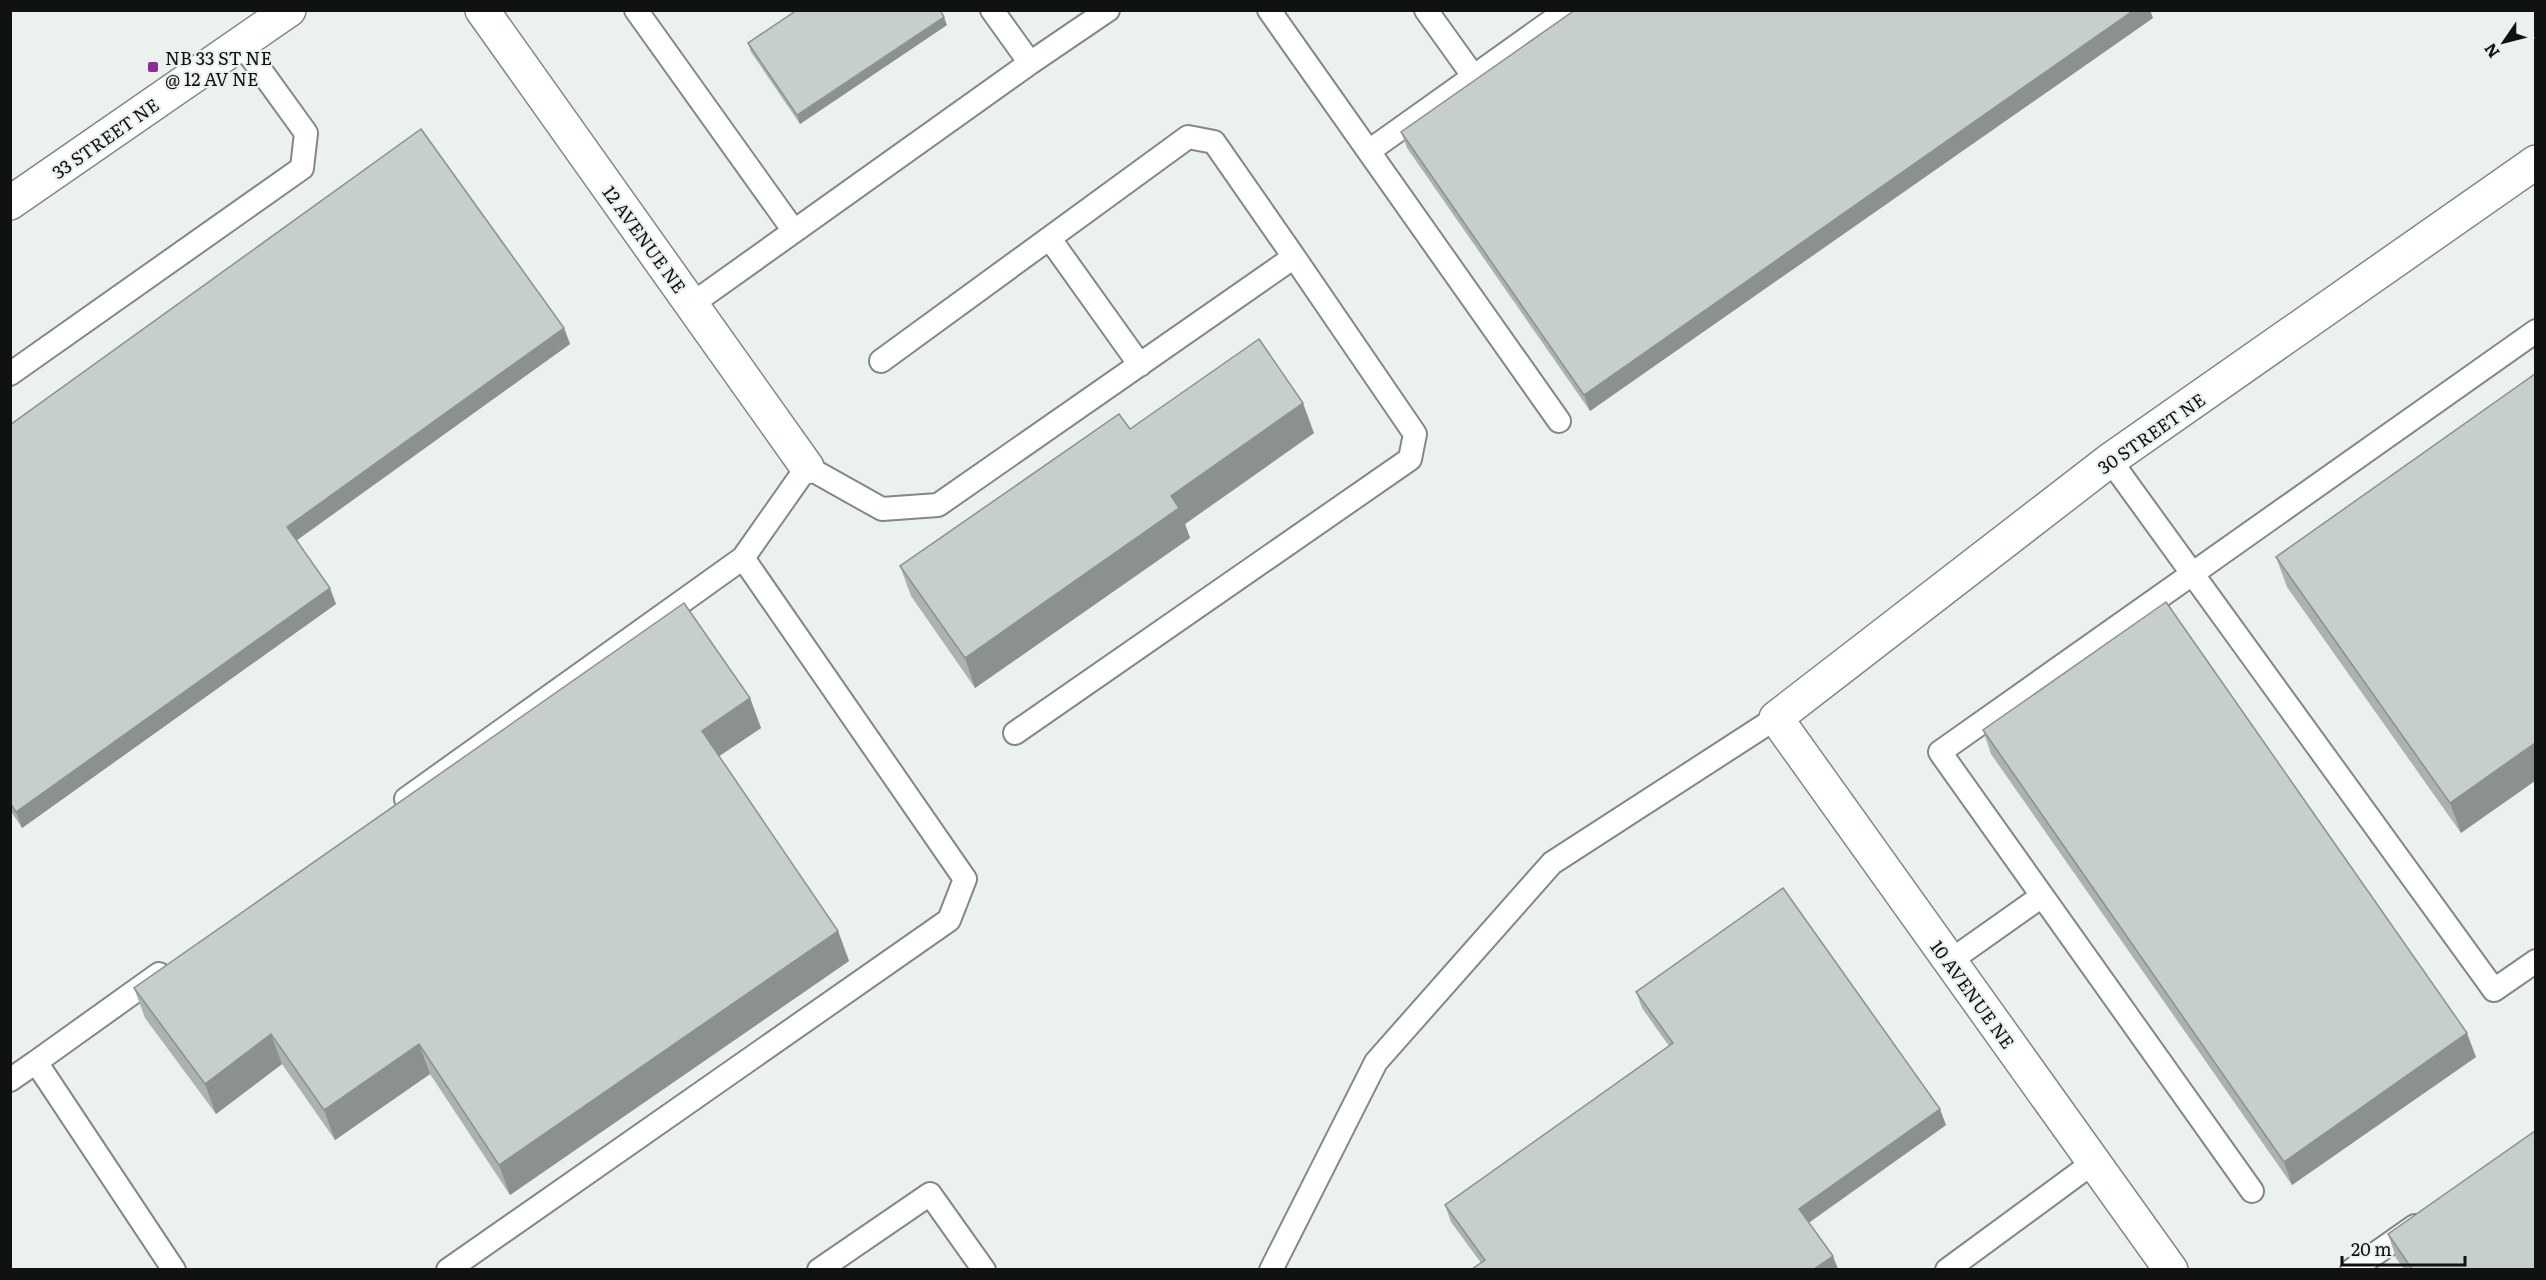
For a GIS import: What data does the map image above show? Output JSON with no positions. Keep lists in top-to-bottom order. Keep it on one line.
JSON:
{"streets":{"street":["33 STREET NE","12 AVENUE NE","30 STREET NE","10 AVENUE NE"]},"crossings":[["30 STREET NE","10 AVENUE NE"]],"places":{"transit":["NB 33 ST NE @ 12 AV NE"]},"scale_bar":"20 m","north":"bottom left"}
